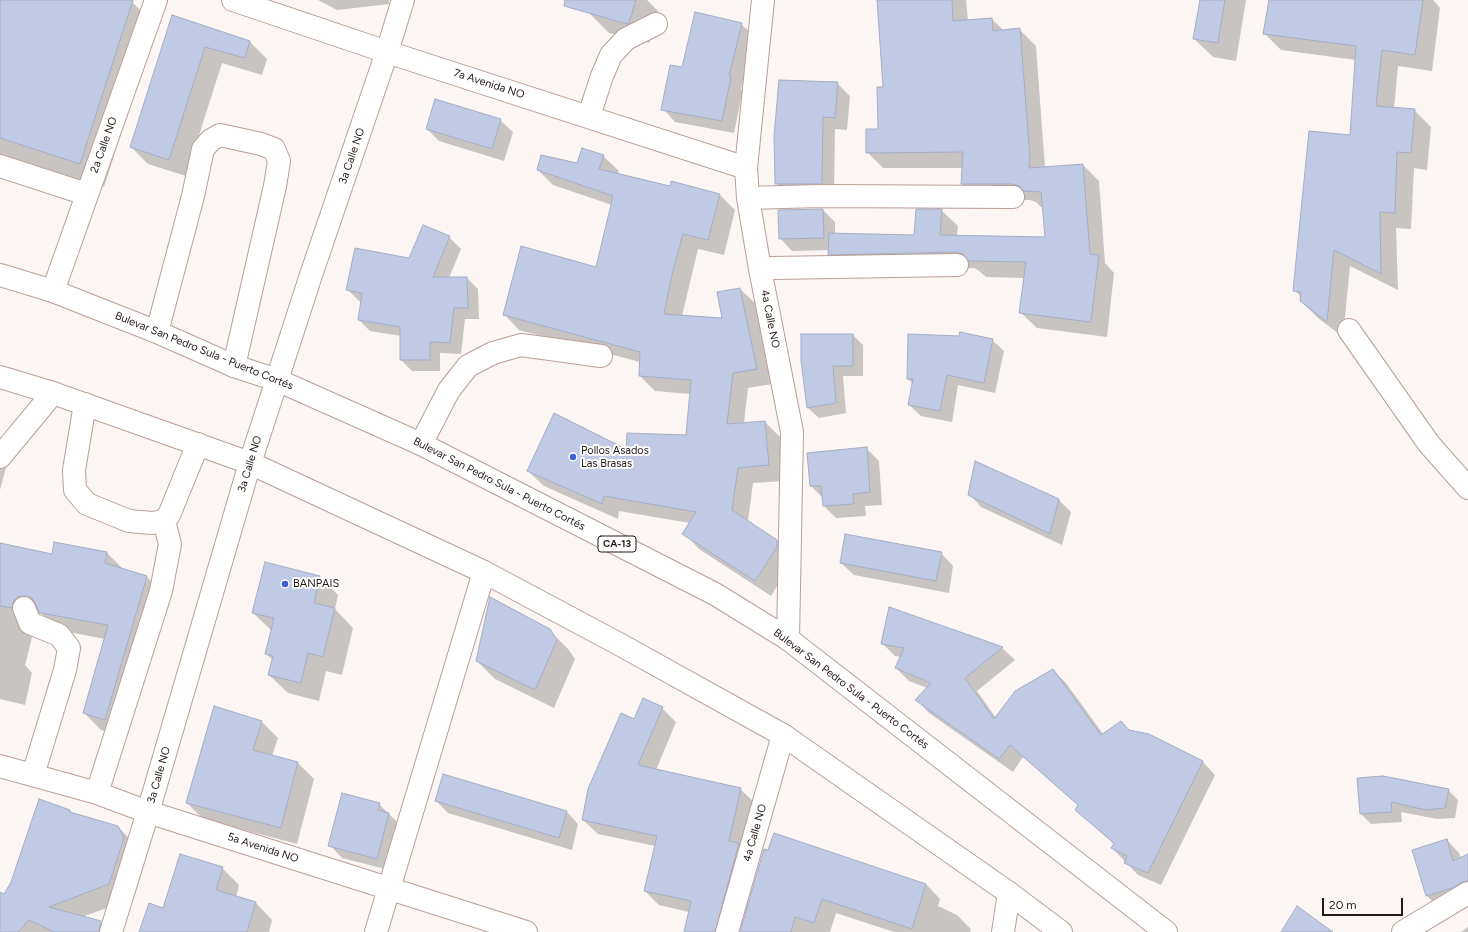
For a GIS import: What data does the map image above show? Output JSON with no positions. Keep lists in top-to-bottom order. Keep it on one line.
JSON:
{"streets":{"main road":["7a Avenida NO","2a Calle NO","3a Calle NO","4a Calle NO","Bulevar San Pedro Sula - Puerto Cortés","CA-13","5a Avenida NO"]},"crossings":[["7a Avenida NO","3a Calle NO"],["7a Avenida NO","4a Calle NO"],["2a Calle NO","Bulevar San Pedro Sula - Puerto Cortés"],["3a Calle NO","Bulevar San Pedro Sula - Puerto Cortés"],["3a Calle NO","5a Avenida NO"],["4a Calle NO","Bulevar San Pedro Sula - Puerto Cortés"]],"places":["Pollos Asados Las Brasas","BANPAIS"],"scale_bar":"20 m"}
